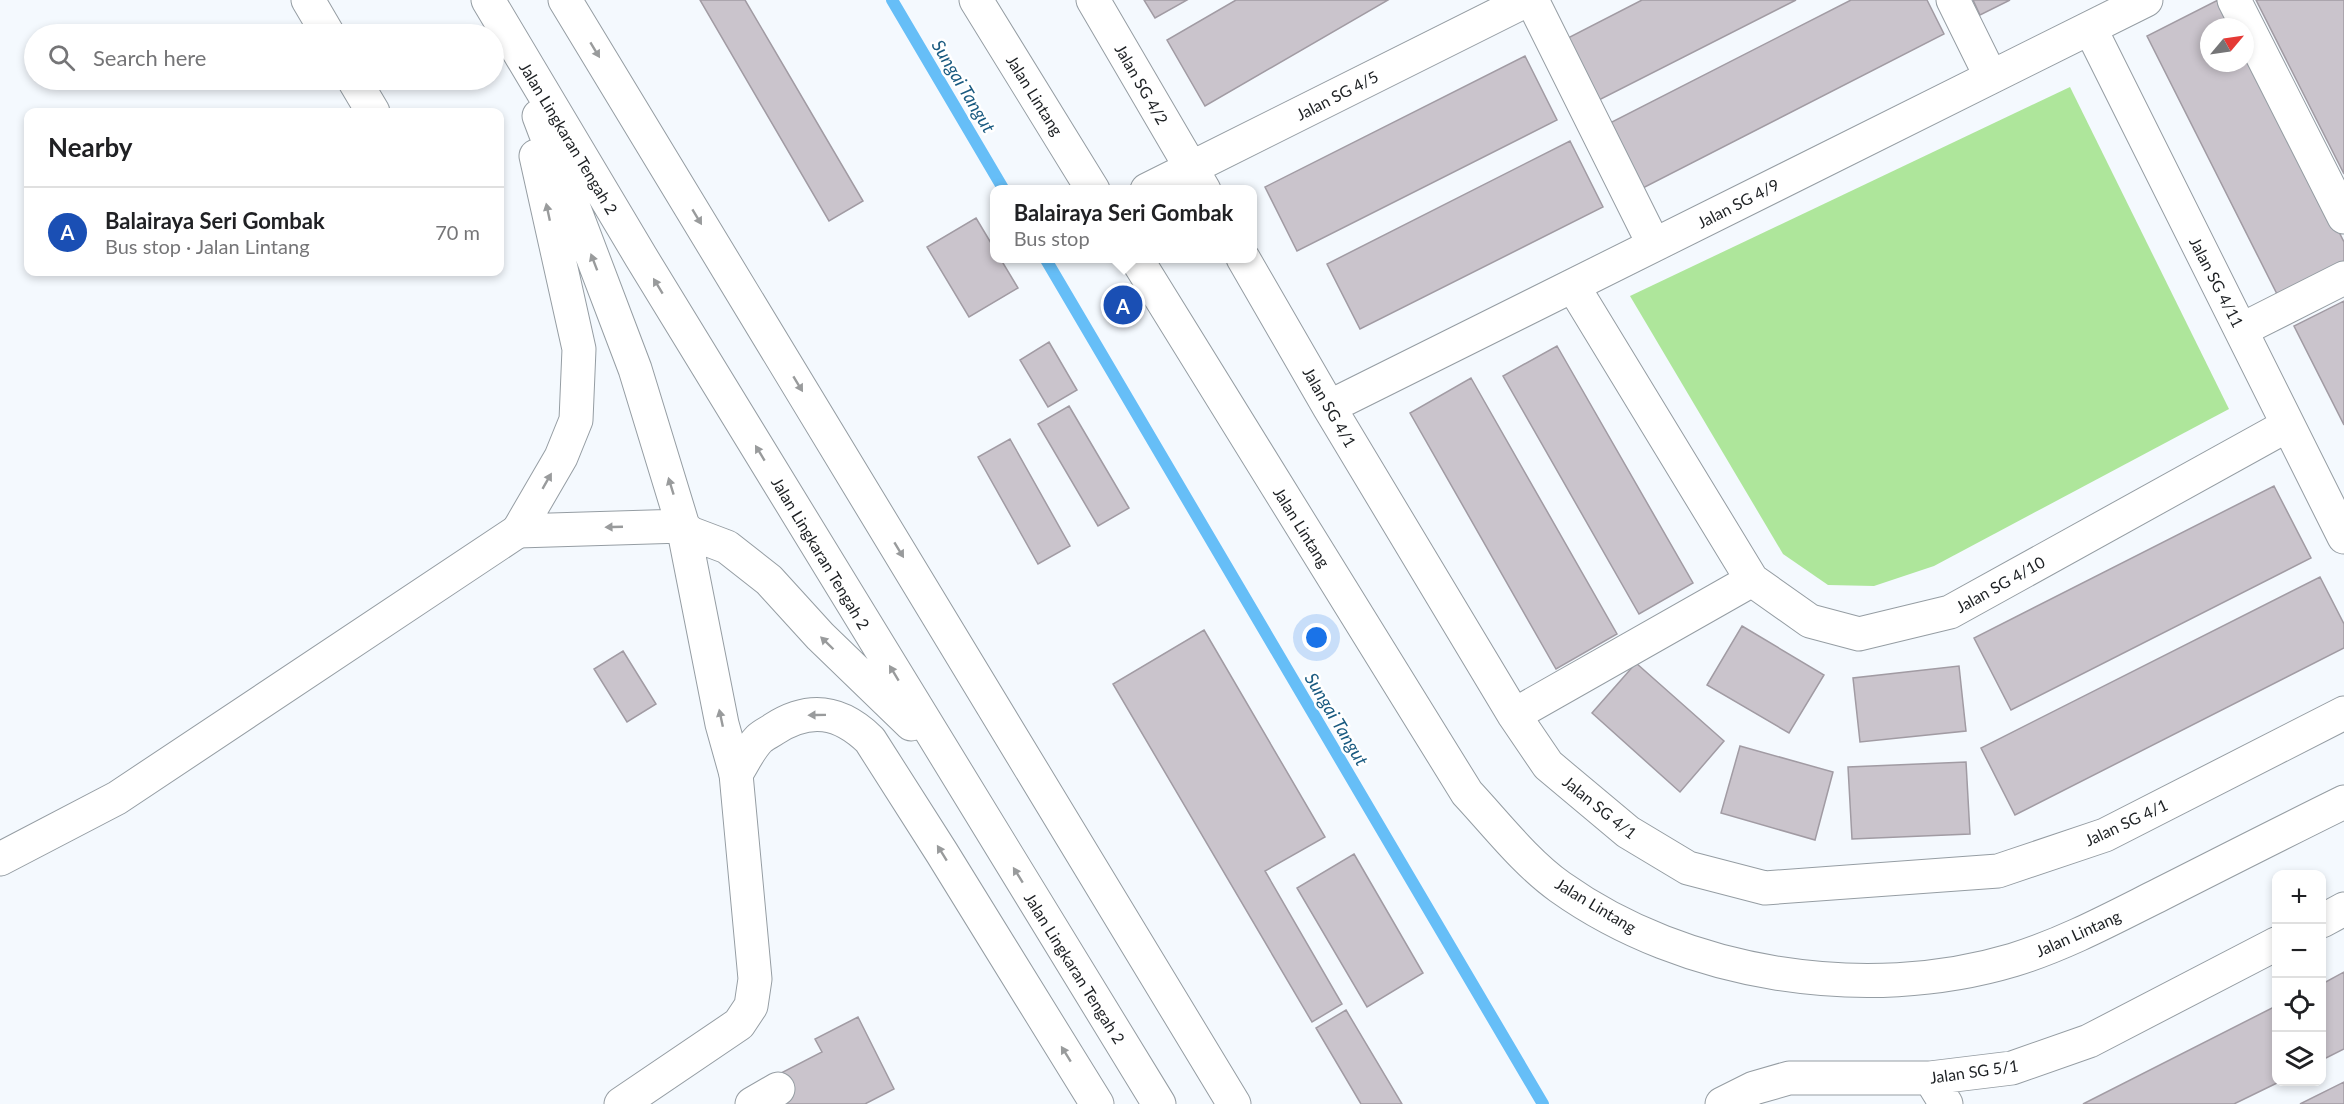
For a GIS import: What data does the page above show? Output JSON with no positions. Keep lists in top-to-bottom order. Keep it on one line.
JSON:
{"streets":{"main road":["Jalan SG 4/2","Jalan Lintang","Jalan SG 4/5","Jalan Lingkaran Tengah 2","Jalan SG 4/9","Jalan SG 4/11","Jalan SG 4/1","Jalan SG 4/10","Jalan SG 5/1"]},"crossings":[["Jalan SG 4/2","Jalan SG 4/5"],["Jalan SG 4/9","Jalan SG 4/11"],["Jalan SG 4/9","Jalan SG 4/1"],["Jalan SG 4/9","Jalan SG 4/10"],["Jalan SG 4/11","Jalan SG 4/10"]],"water":["Sungai Tangut"],"north":"top right","page":{"search":"Search here","heading":"Nearby","popup":["Balairaya Seri Gombak","Bus stop"],"list":[{"mark":"A","name":"Balairaya Seri Gombak","note":"Bus stop · Jalan Lintang","value":"70 m"}],"pins":"A","map_buttons":["+","−"]}}
